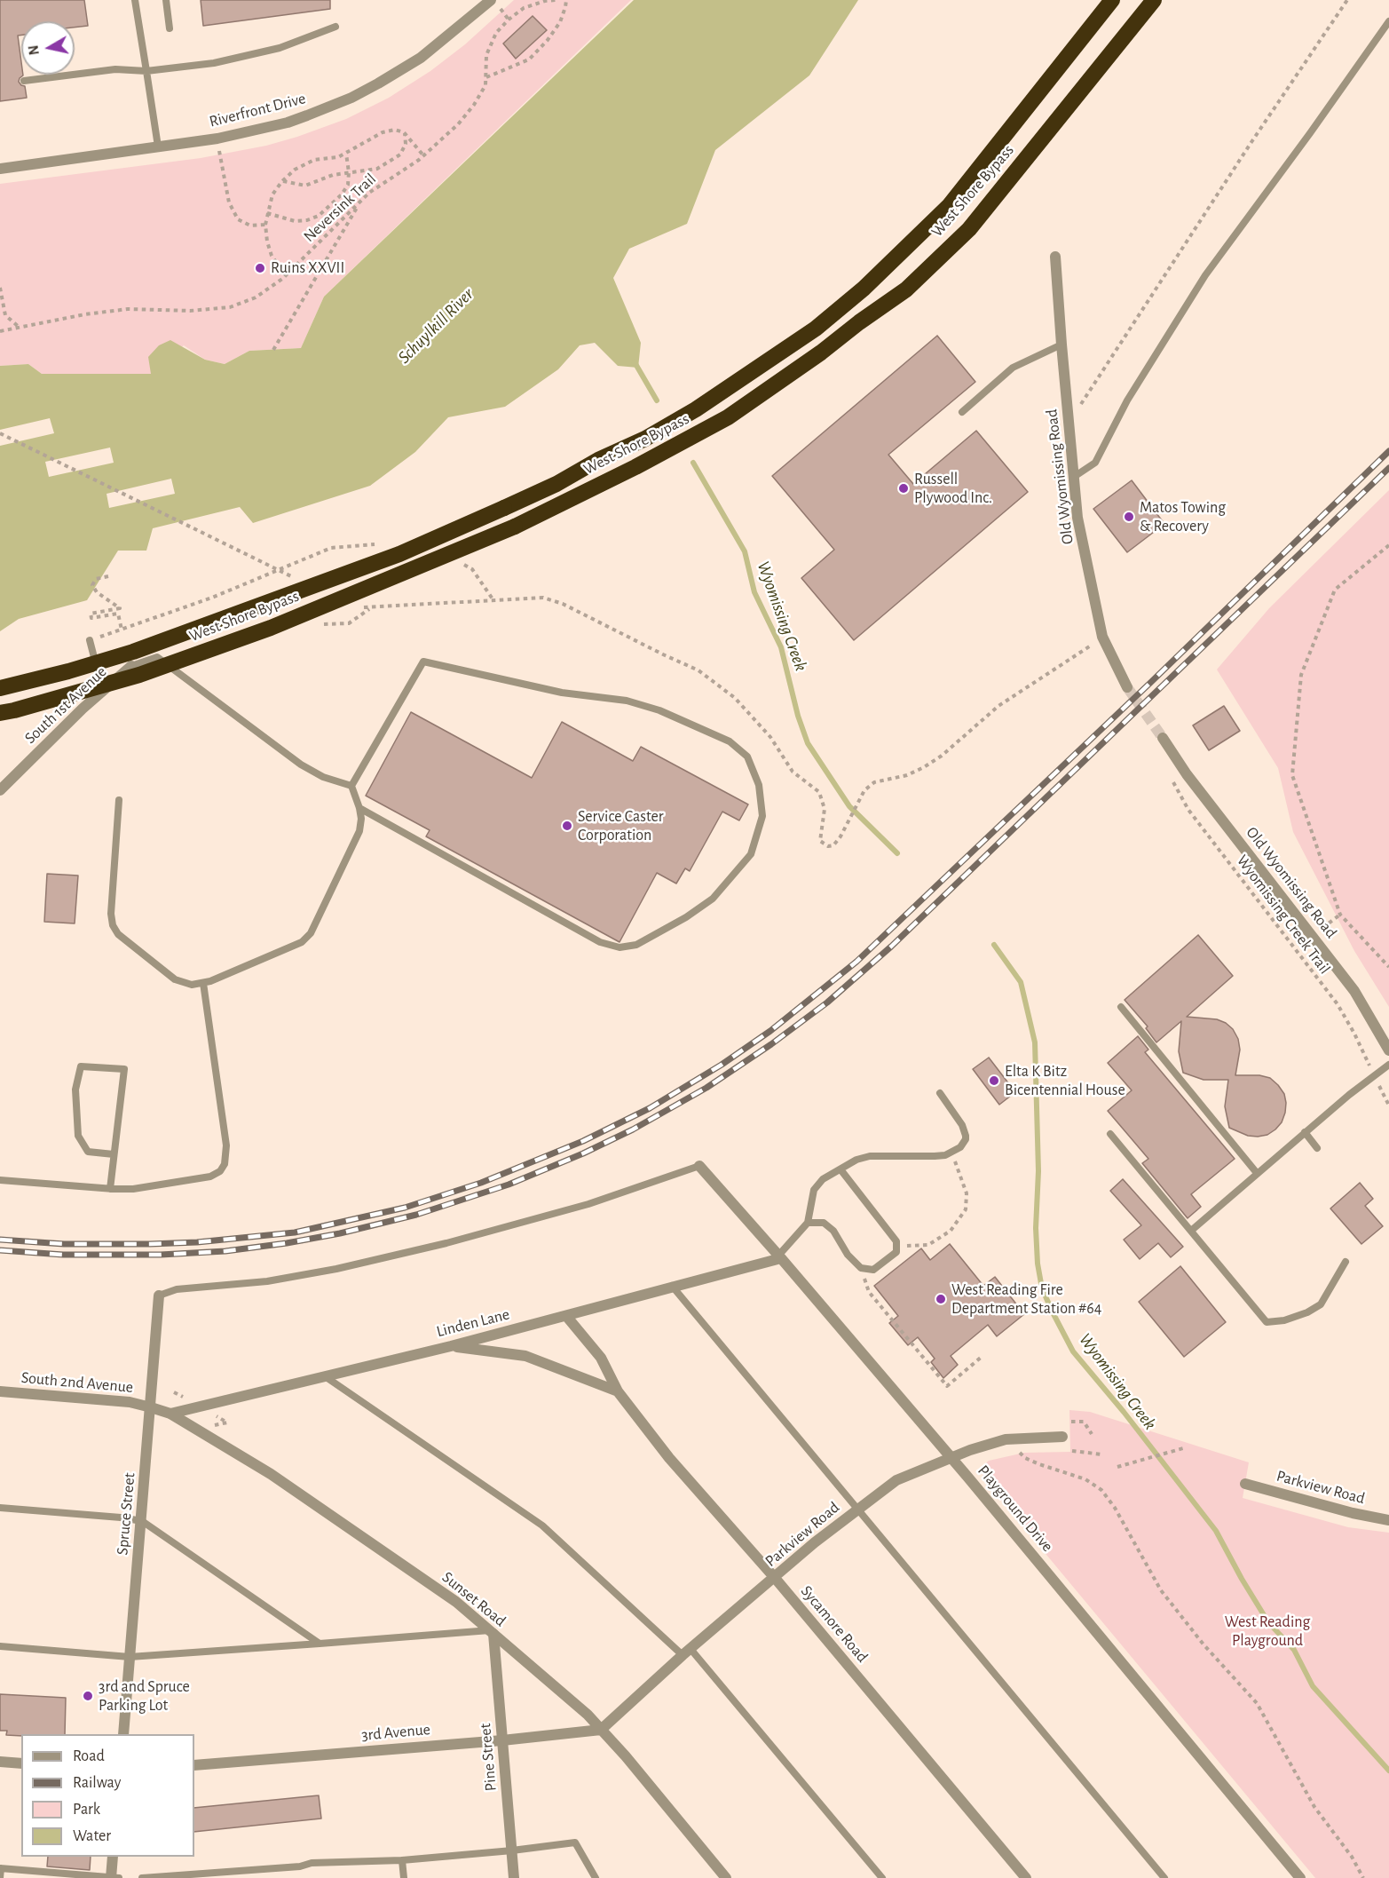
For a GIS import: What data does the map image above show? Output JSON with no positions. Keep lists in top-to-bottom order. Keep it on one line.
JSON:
{"streets":{"highway":["West Shore Bypass"],"street":["Riverfront Drive","Old Wyomissing Road","South 1st Avenue","Linden Lane","South 2nd Avenue","Parkview Road","Playground Drive","Spruce Street","Sunset Road","Sycamore Road","3rd Avenue","Pine Street"],"path":["Neversink Trail","Wyomissing Creek Trail"]},"crossings":[["Linden Lane","Playground Drive"],["Linden Lane","Sunset Road"],["Linden Lane","Sycamore Road"],["South 2nd Avenue","Spruce Street"],["South 2nd Avenue","Sunset Road"],["Parkview Road","Playground Drive"],["Parkview Road","Sunset Road"],["Parkview Road","Sycamore Road"],["Parkview Road","3rd Avenue"],["Spruce Street","Sunset Road"],["Sunset Road","3rd Avenue"],["Sunset Road","Pine Street"],["3rd Avenue","Pine Street"]],"water":["Schuylkill River","Wyomissing Creek"],"parks":["West Reading Playground"],"places":["Ruins XXVII","Russell Plywood Inc.","Matos Towing & Recovery","Service Caster Corporation","Elta K Bitz Bicentennial House","West Reading Fire Department Station #64","3rd and Spruce Parking Lot"],"legend":["Road","Railway","Park","Water"],"north":"left"}
